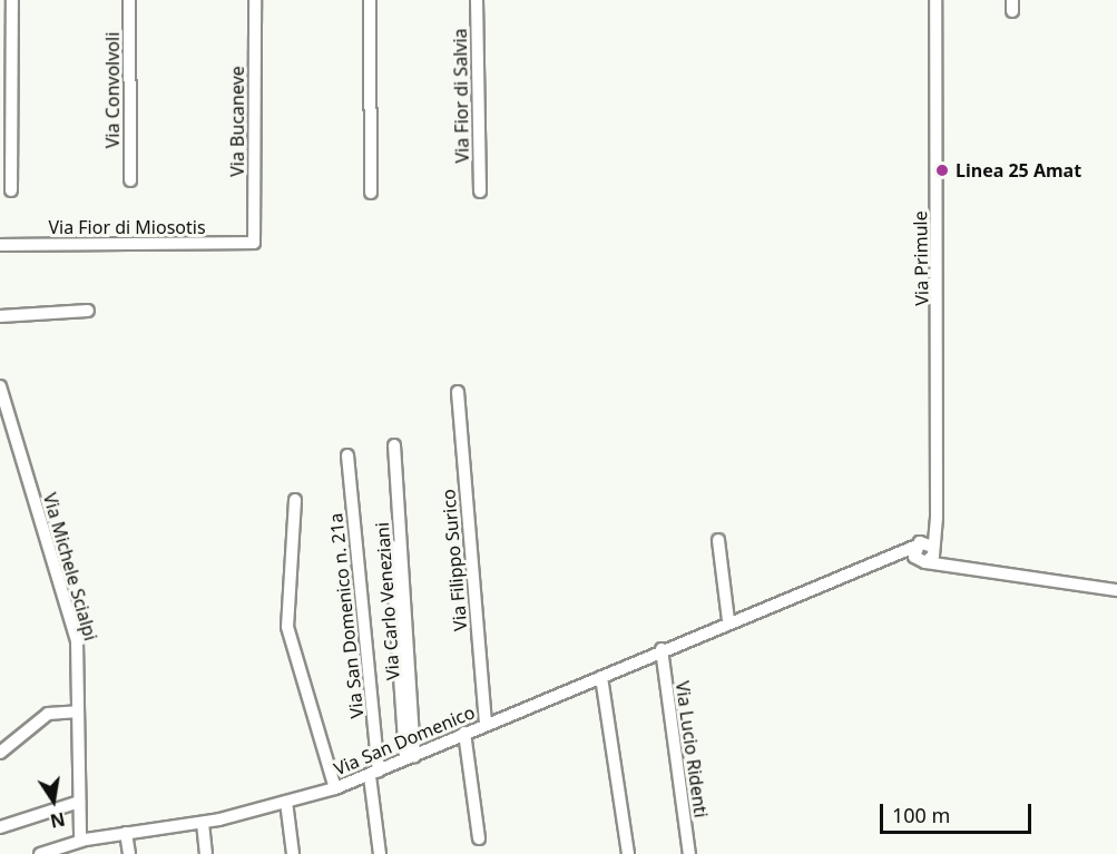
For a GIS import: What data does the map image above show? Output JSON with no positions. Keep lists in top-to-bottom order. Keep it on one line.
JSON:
{"streets":{"street":["Via Convolvoli","Via Fior di Salvia","Via Bucaneve","Via Fior di Miosotis","Via Primule","Via Filippo Surico","Via Michele Scialpi","Via Carlo Veneziani","Via San Domenico n. 21a","Via San Domenico","Via Lucio Ridenti"]},"crossings":[["Via Bucaneve","Via Fior di Miosotis"],["Via Primule","Via San Domenico"],["Via Filippo Surico","Via San Domenico"],["Via Michele Scialpi","Via San Domenico"],["Via Carlo Veneziani","Via San Domenico"],["Via San Domenico n. 21a","Via San Domenico"],["Via San Domenico","Via Lucio Ridenti"]],"places":["Linea 25 Amat"],"scale_bar":"100 m","north":"bottom"}
